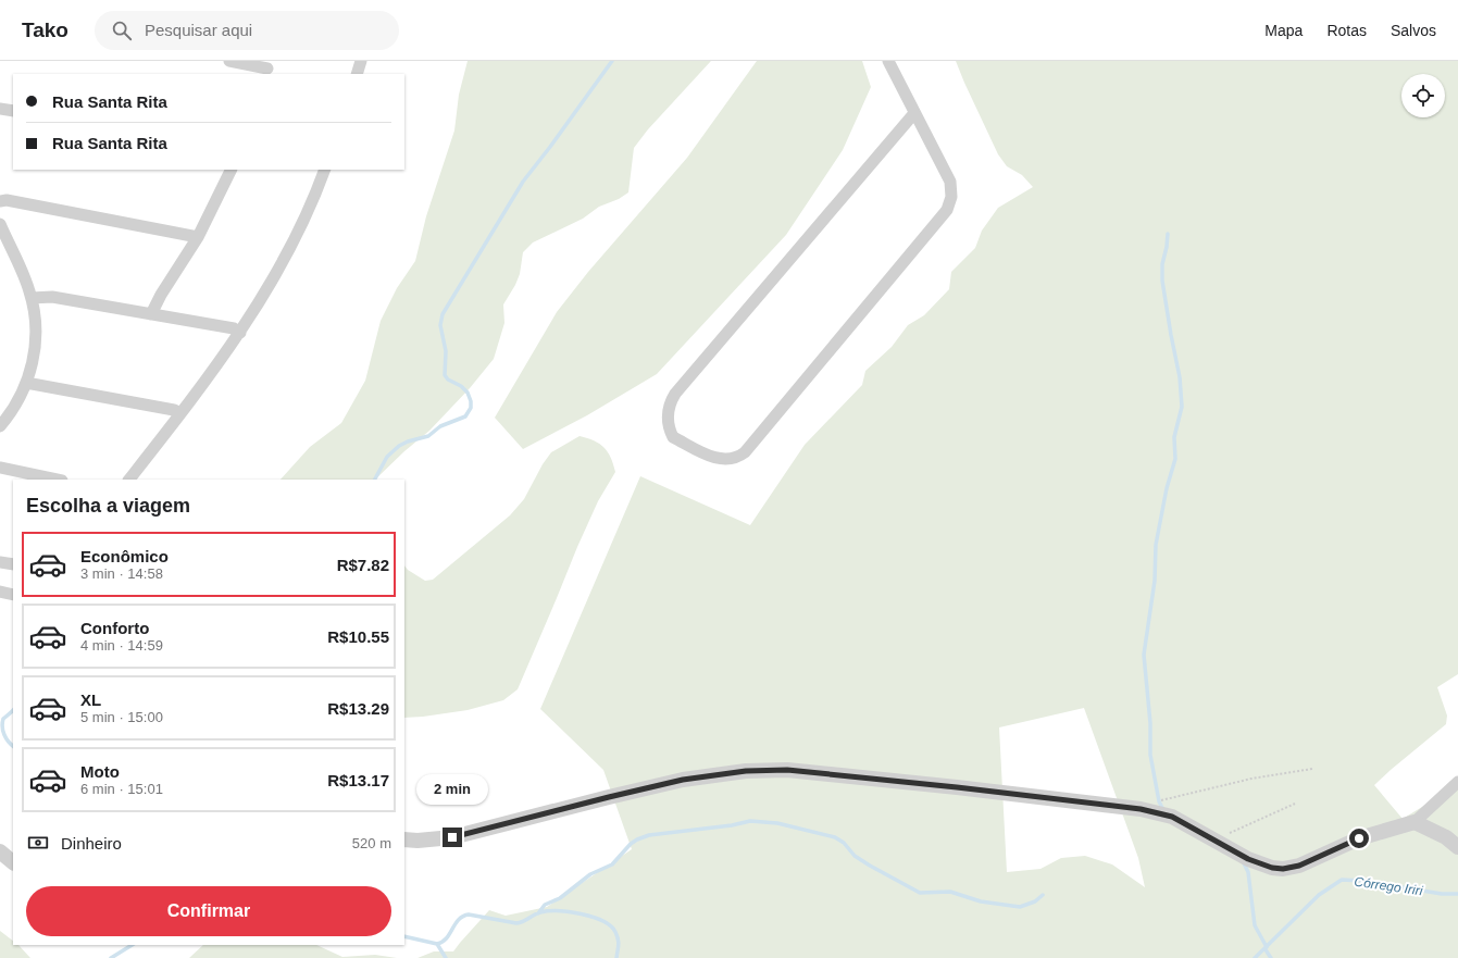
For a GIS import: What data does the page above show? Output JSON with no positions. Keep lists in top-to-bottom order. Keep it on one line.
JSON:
{"water":["Córrego Iriri"],"page":{"header":"Tako","search":"Pesquisar aqui","nav":["Mapa","Rotas","Salvos"],"banner":["Rua Santa Rita","Rua Santa Rita"],"heading":"Escolha a viagem","list":[{"name":"Econômico","note":"3 min · 14:58","value":"R$7.82"},{"name":"Conforto","note":"4 min · 14:59","value":"R$10.55"},{"name":"XL","note":"5 min · 15:00","value":"R$13.29"},{"name":"Moto","note":"6 min · 15:01","value":"R$13.17"}],"bubble":"2 min","pay":["Dinheiro","520 m"],"buttons":"Confirmar"}}
